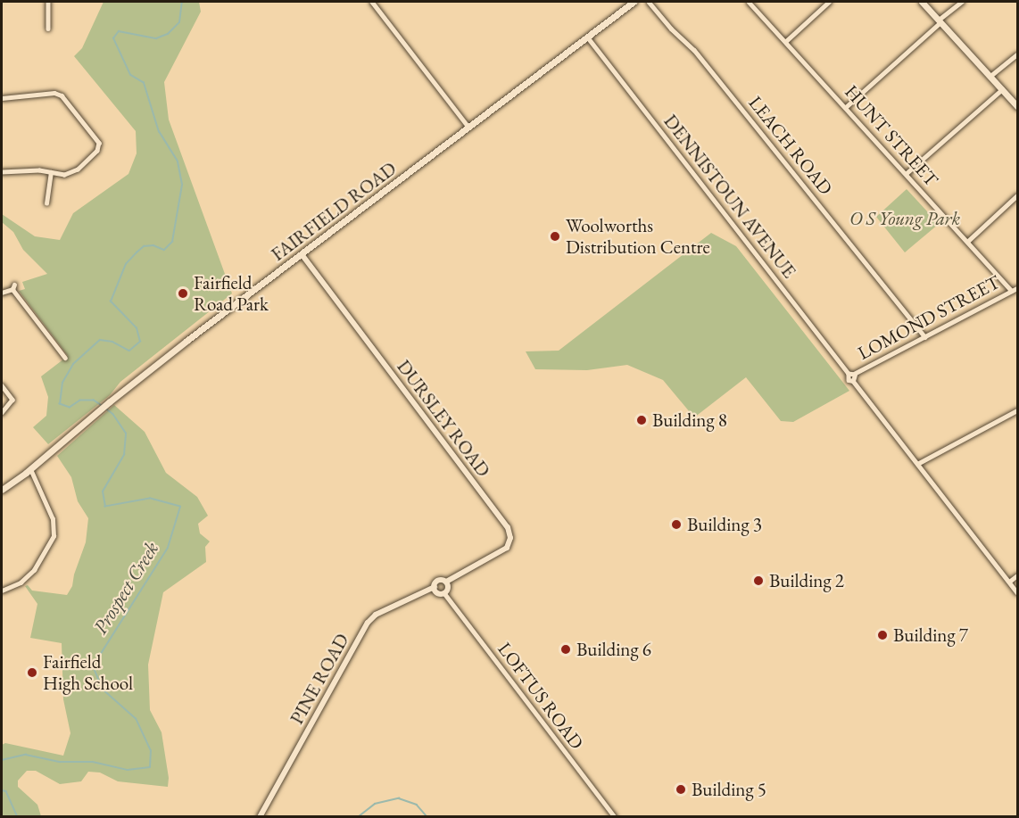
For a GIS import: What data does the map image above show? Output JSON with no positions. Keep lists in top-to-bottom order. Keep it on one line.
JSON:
{"streets":{"main road":["FAIRFIELD ROAD"],"street":["HUNT STREET","LEACH ROAD","DENNISTOUN AVENUE","LOMOND STREET","DURSLEY ROAD","PINE ROAD","LOFTUS ROAD"]},"crossings":[["HUNT STREET","LOMOND STREET"],["LEACH ROAD","LOMOND STREET"],["DENNISTOUN AVENUE","FAIRFIELD ROAD"],["DENNISTOUN AVENUE","LOMOND STREET"],["FAIRFIELD ROAD","DURSLEY ROAD"],["DURSLEY ROAD","PINE ROAD"],["DURSLEY ROAD","LOFTUS ROAD"],["PINE ROAD","LOFTUS ROAD"]],"water":["Prospect Creek"],"parks":["O S Young Park"],"places":["Woolworths Distribution Centre","Fairfield Road Park","Building 8","Building 3","Building 2","Building 7","Building 6","Fairfield High School","Building 5"]}
